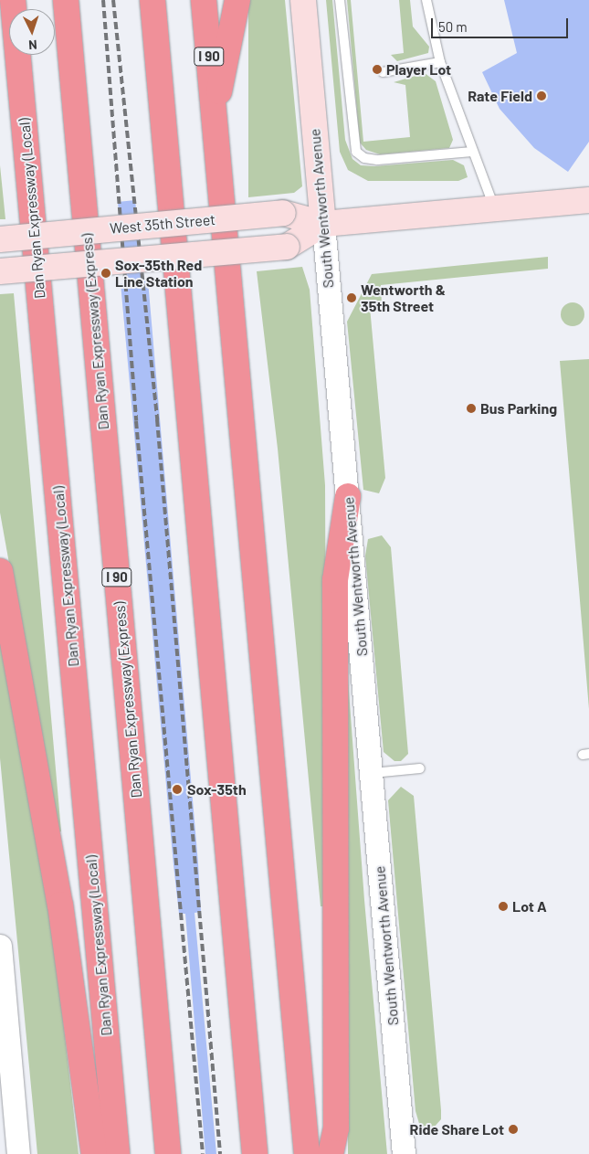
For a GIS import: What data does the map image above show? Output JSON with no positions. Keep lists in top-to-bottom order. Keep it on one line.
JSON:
{"streets":{"highway":["I 90","Dan Ryan Expressway (Local)","Dan Ryan Expressway (Express)"],"main road":["South Wentworth Avenue","West 35th Street"]},"crossings":[["South Wentworth Avenue","West 35th Street"]],"places":["Player Lot","Rate Field","Sox-35th Red Line Station","Wentworth & 35th Street","Bus Parking","Sox-35th","Lot A","Ride Share Lot"],"scale_bar":"50 m","north":"bottom"}
